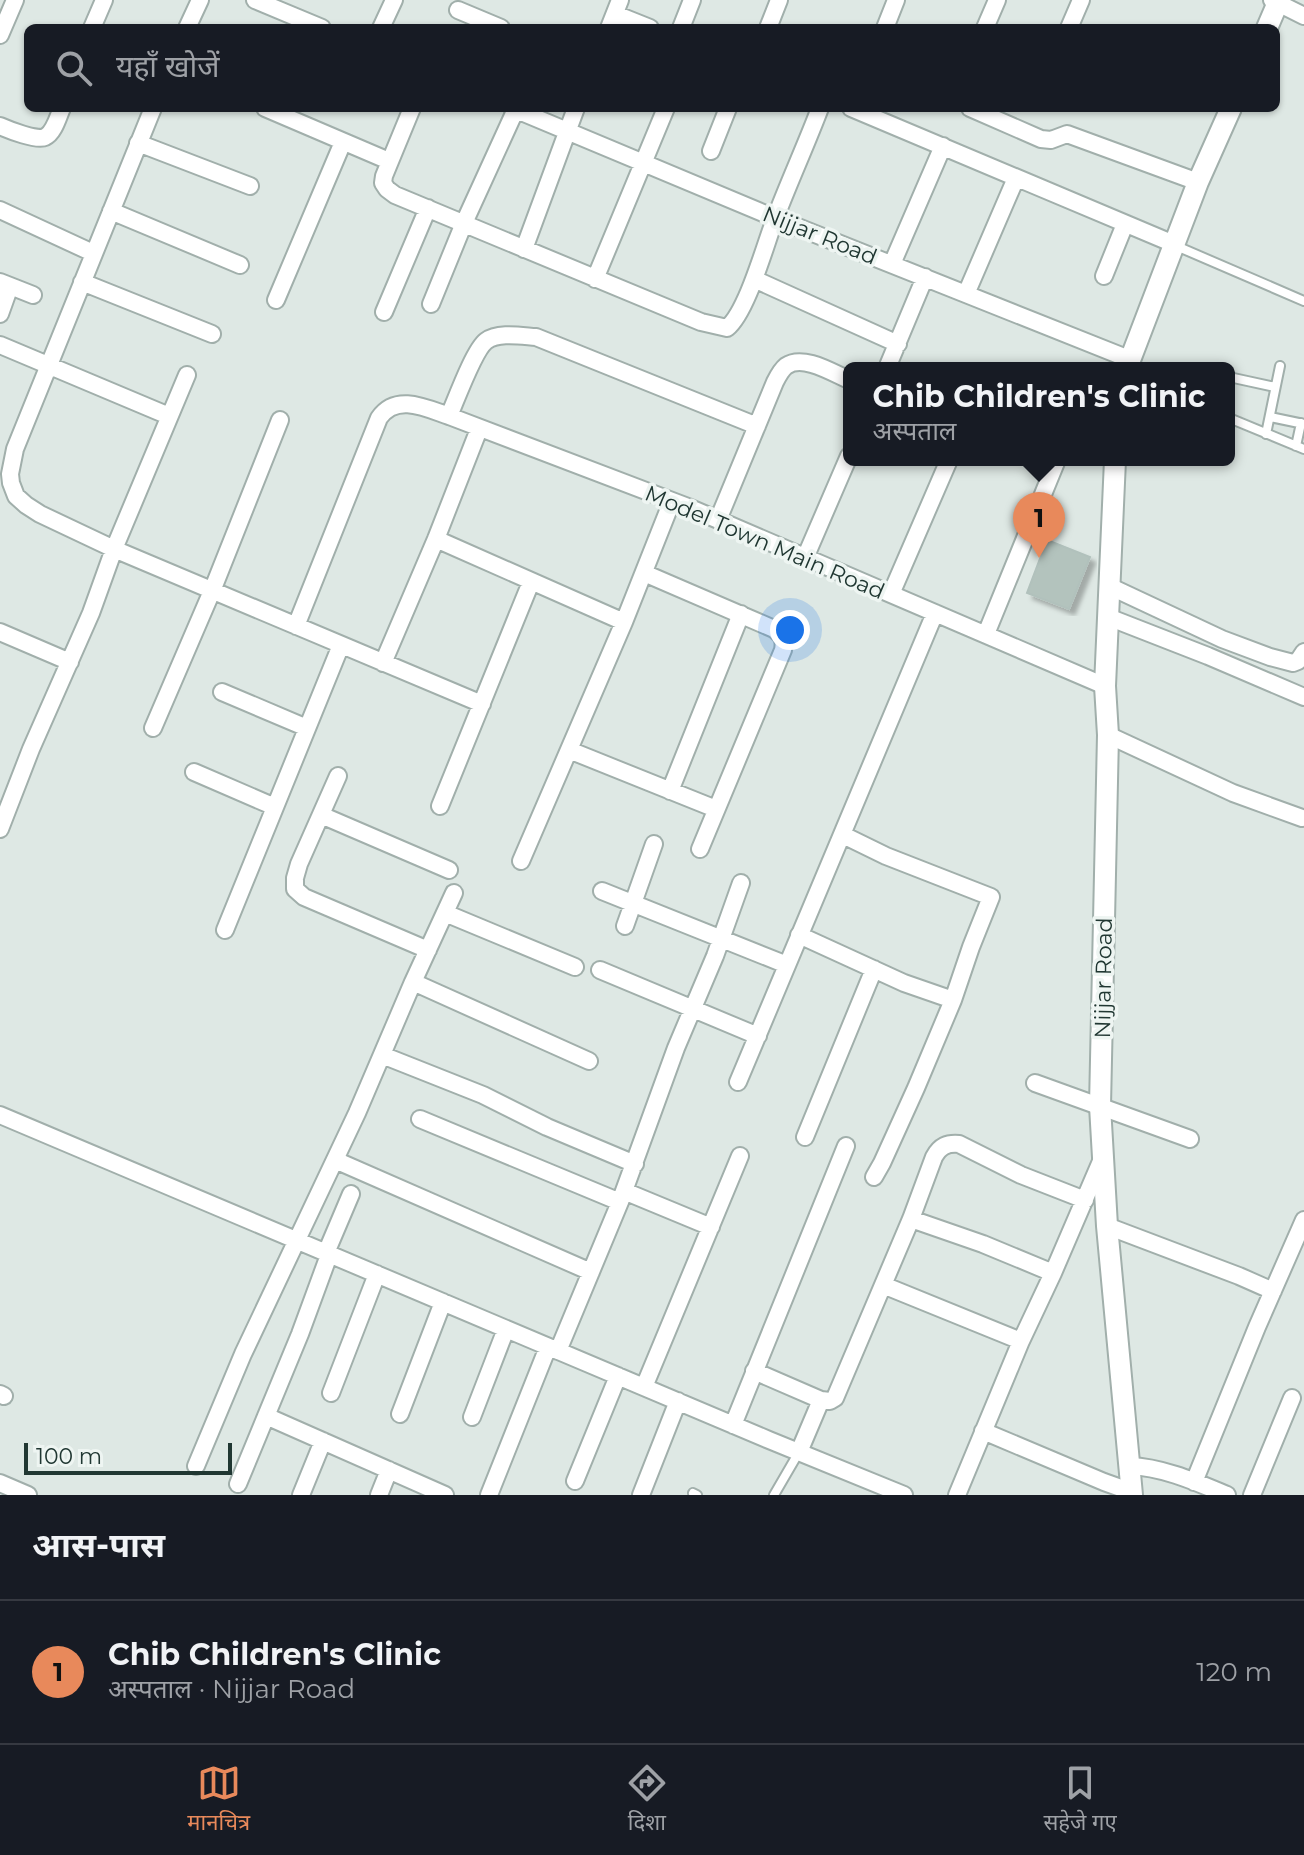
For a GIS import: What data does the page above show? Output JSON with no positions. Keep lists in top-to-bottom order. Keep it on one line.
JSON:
{"streets":{"street":["Nijjar Road","Model Town Main Road"]},"crossings":[["Nijjar Road","Model Town Main Road"]],"scale_bar":"100 m","page":{"search":"यहाँ खोजें","popup":["Chib Children's Clinic","अस्पताल"],"pins":"1","scale":"100 m","heading":"आस-पास","list":[{"mark":"1","name":"Chib Children's Clinic","note":"अस्पताल · Nijjar Road","value":"120 m"}],"nav":["मानचित्र","दिशा","सहेजे गए"]}}
